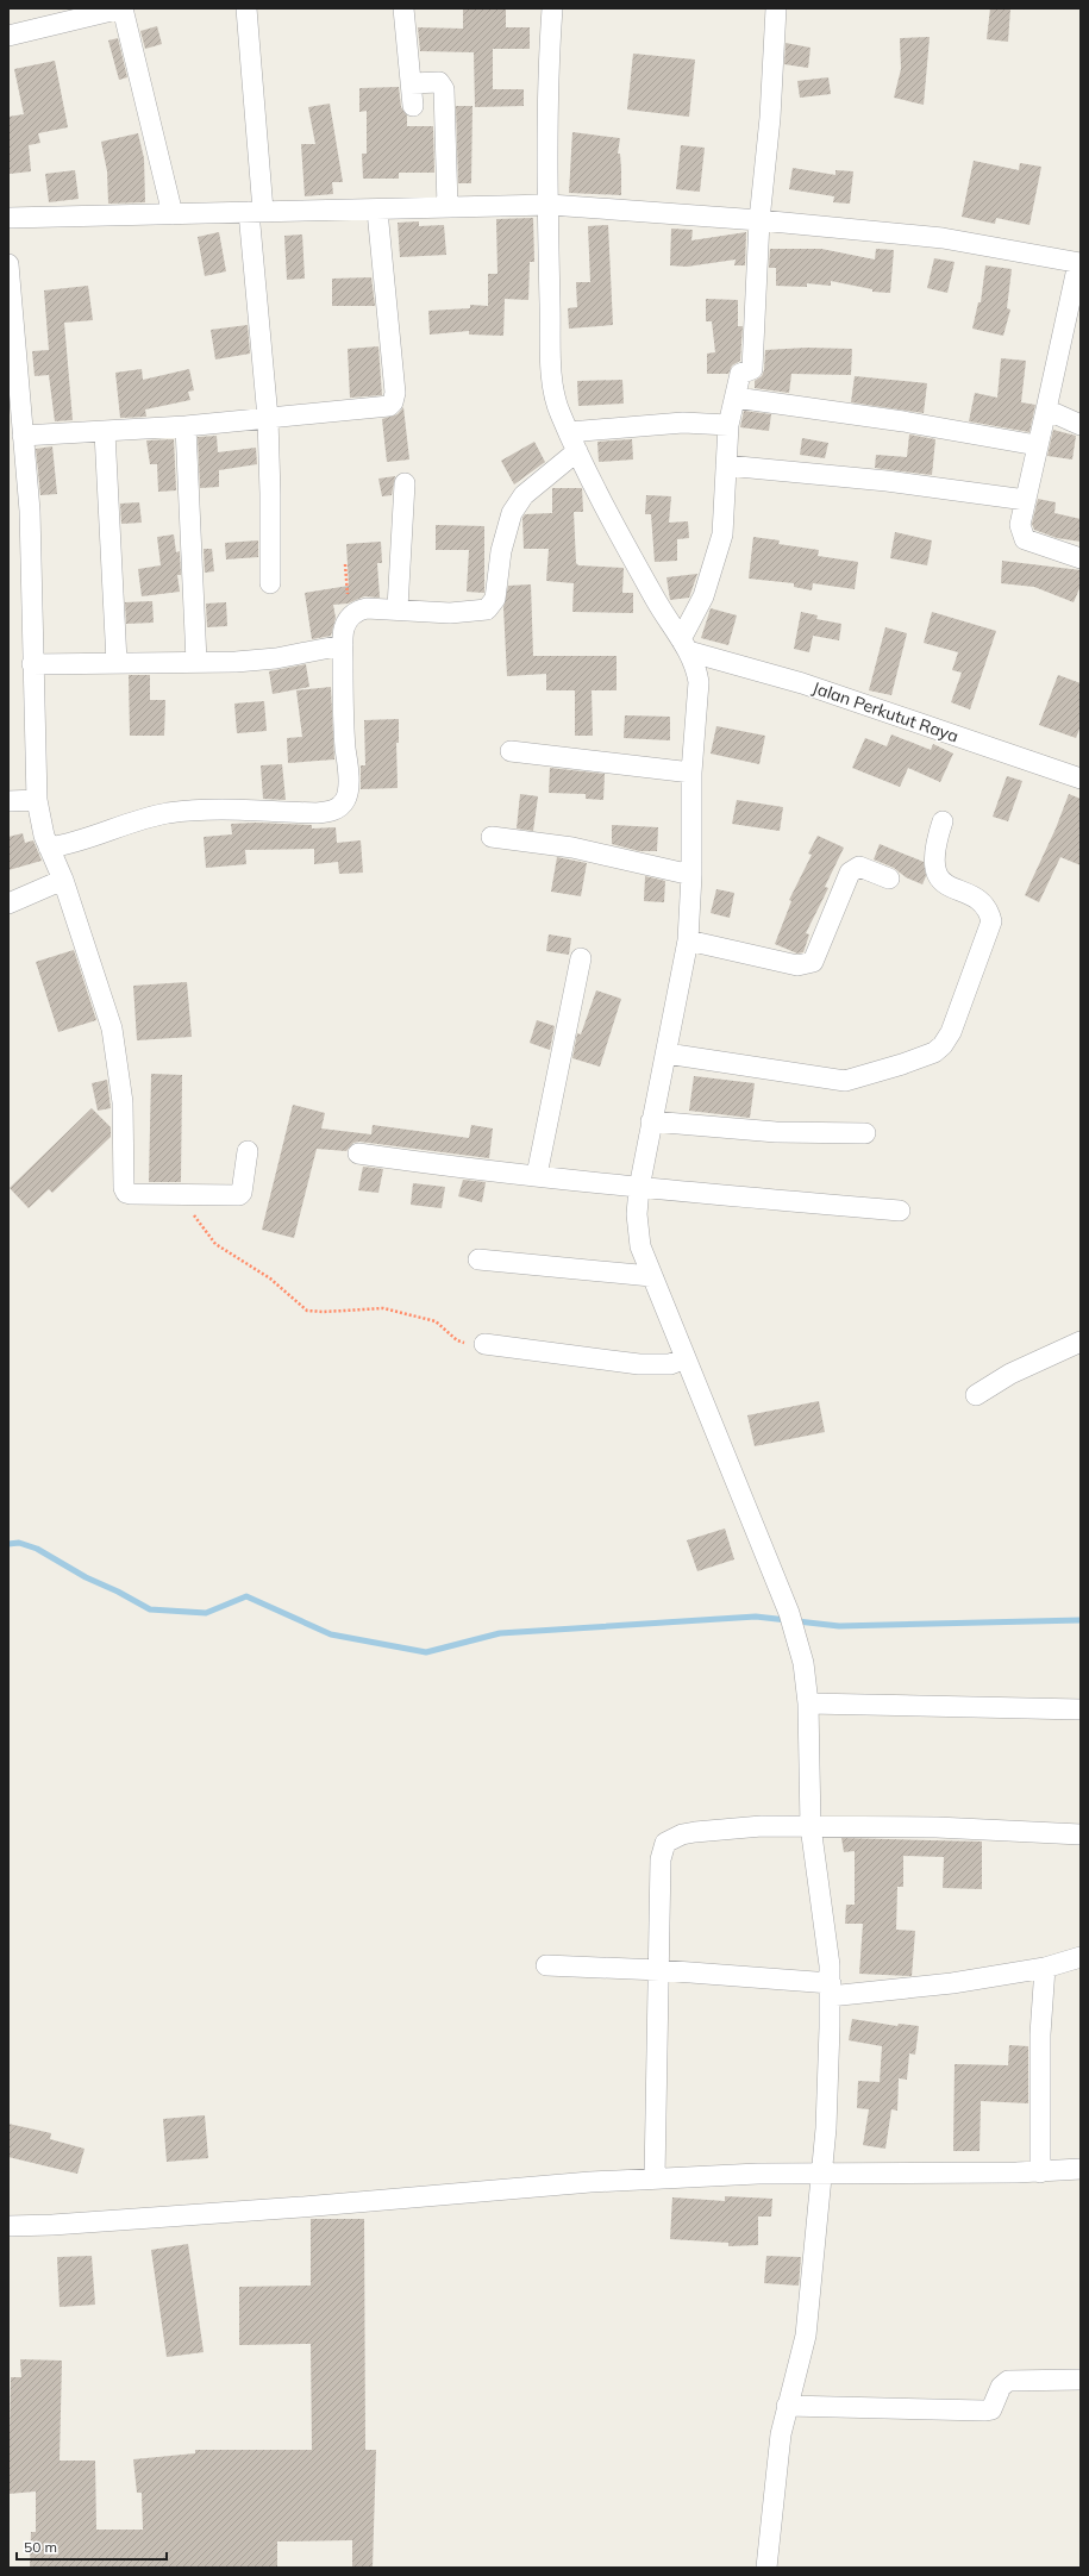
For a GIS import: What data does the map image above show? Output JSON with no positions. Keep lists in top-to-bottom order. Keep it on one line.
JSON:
{"streets":{"street":["Jalan Perkutut Raya"]},"scale_bar":"50 m"}
